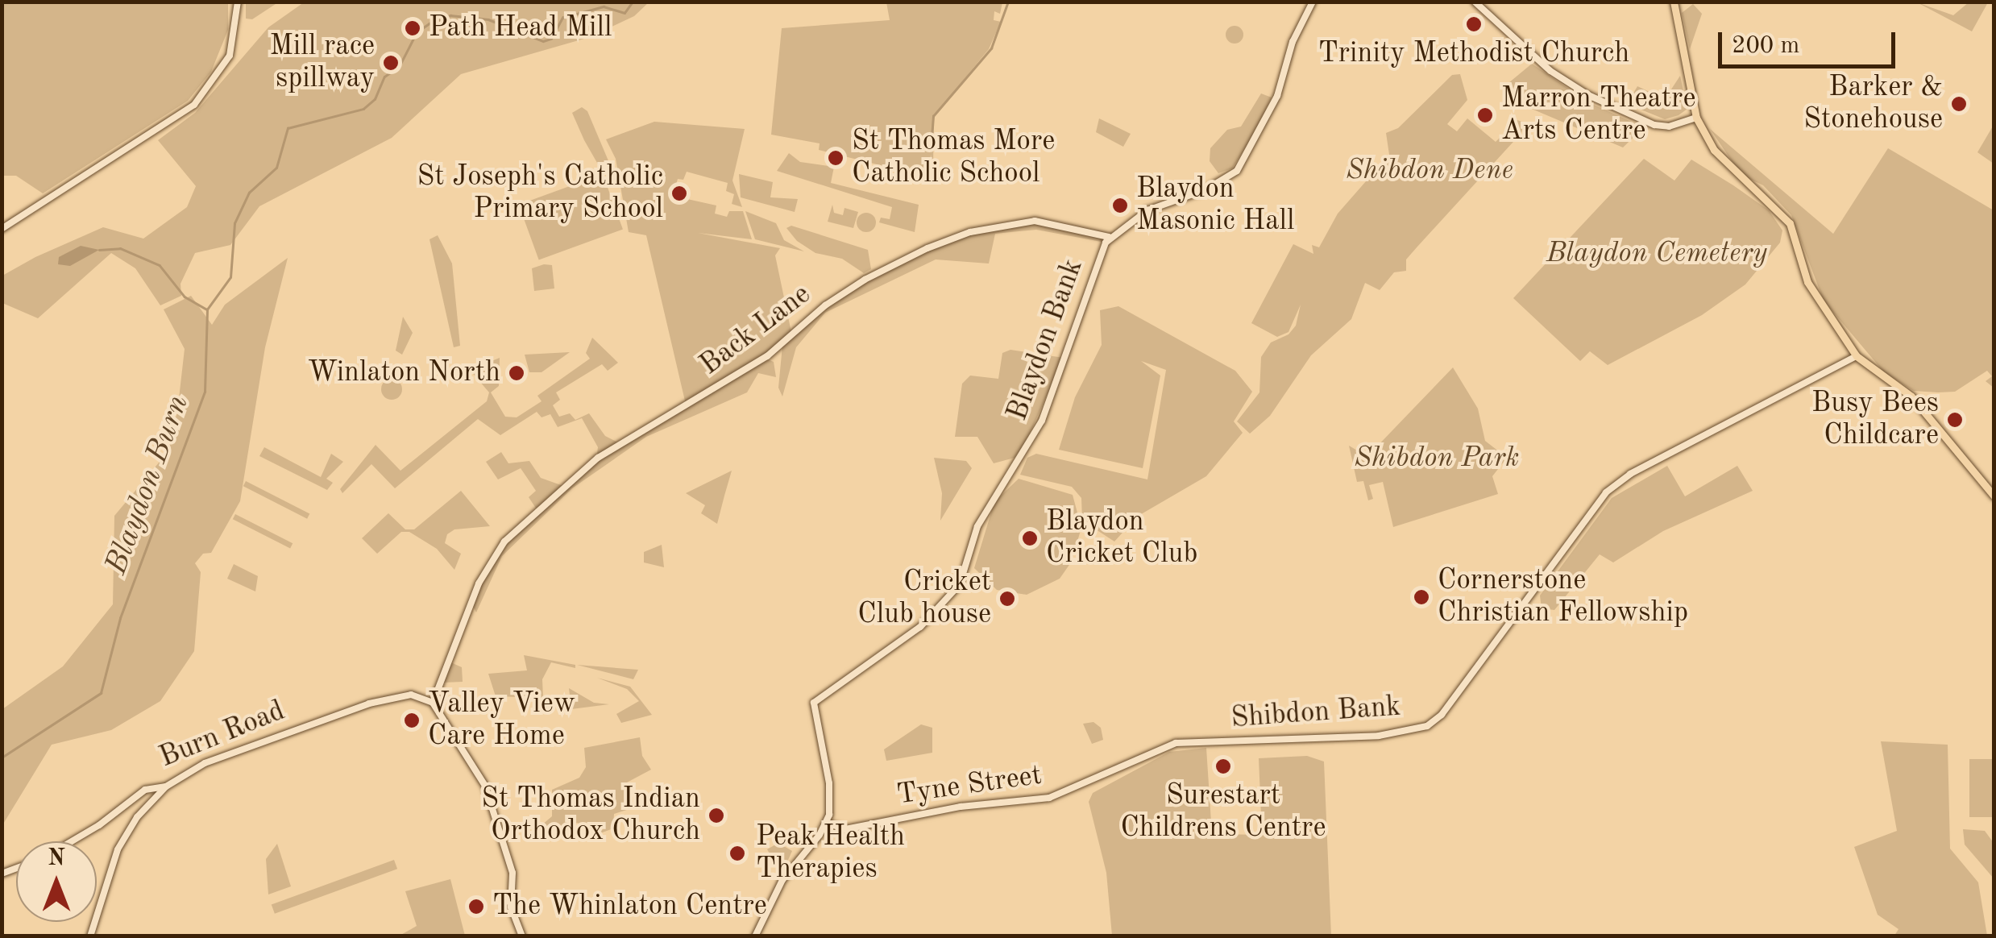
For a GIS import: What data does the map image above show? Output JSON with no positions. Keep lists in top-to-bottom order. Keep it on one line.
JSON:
{"streets":{"street":["Back Lane","Blaydon Bank","Shibdon Bank","Burn Road","Tyne Street"]},"crossings":[["Back Lane","Blaydon Bank"],["Back Lane","Burn Road"],["Blaydon Bank","Tyne Street"],["Shibdon Bank","Tyne Street"]],"water":["Blaydon Burn"],"parks":["Shibdon Dene","Blaydon Cemetery","Shibdon Park"],"places":["Trinity Methodist Church","Path Head Mill","Mill race spillway","Barker & Stonehouse","Marron Theatre Arts Centre","St Thomas More Catholic School","St Joseph's Catholic Primary School","Blaydon Masonic Hall","Winlaton North","Busy Bees Childcare","Blaydon Cricket Club","Cornerstone Christian Fellowship","Cricket Club house","Valley View Care Home","Surestart Childrens Centre","St Thomas Indian Orthodox Church","Peak Health Therapies","The Whinlaton Centre"],"scale_bar":"200 m","north":"top"}
